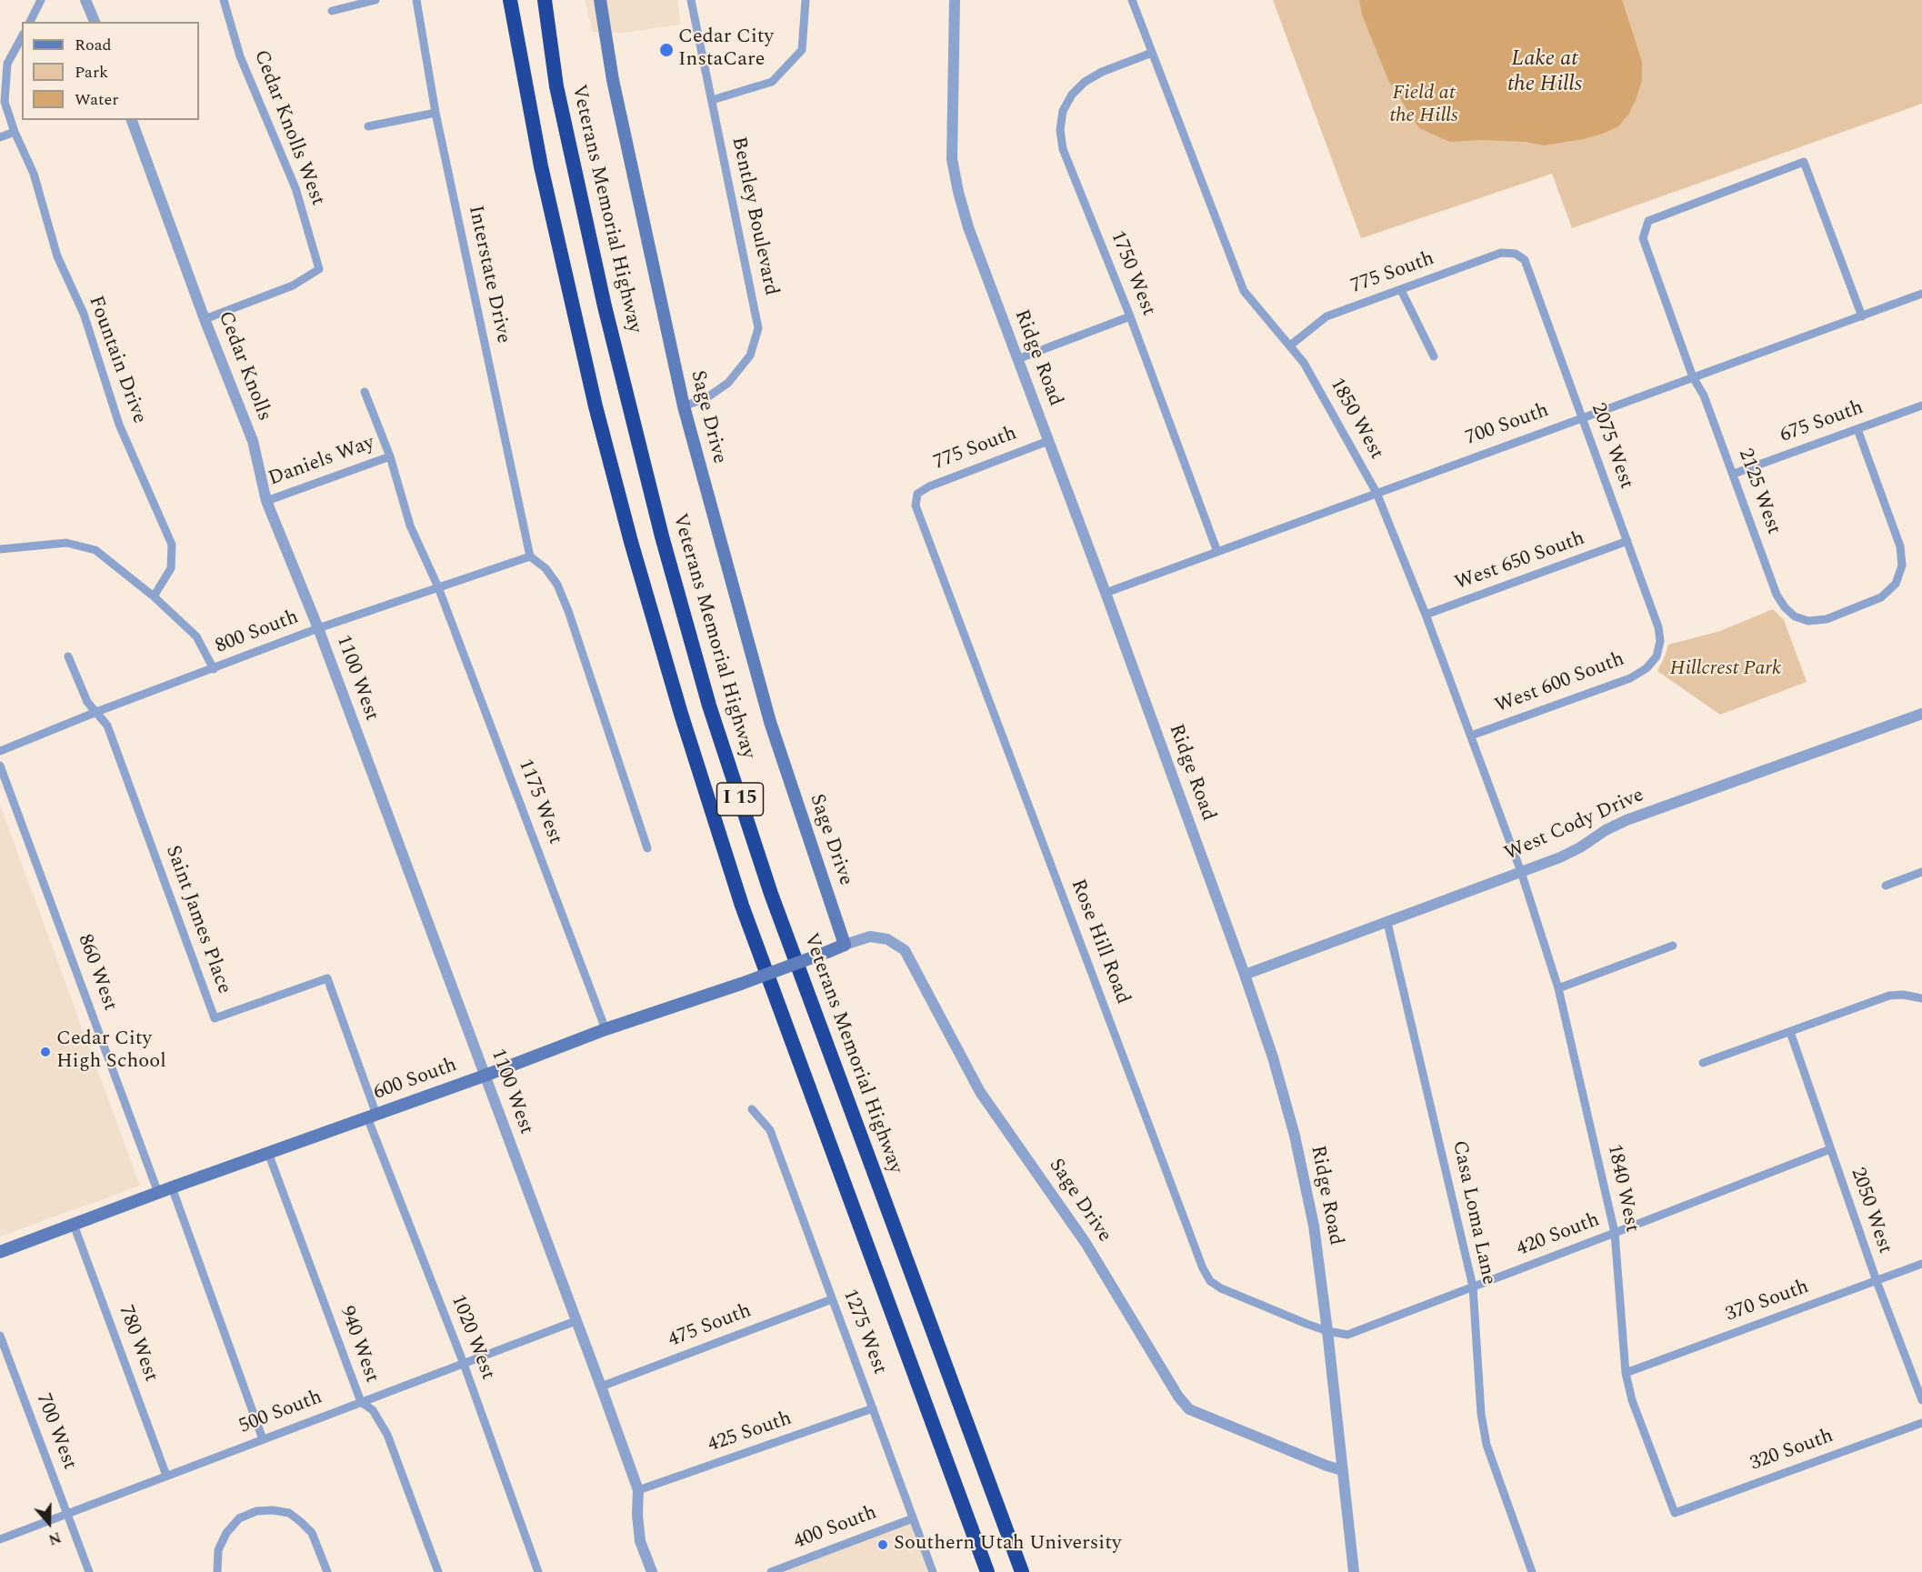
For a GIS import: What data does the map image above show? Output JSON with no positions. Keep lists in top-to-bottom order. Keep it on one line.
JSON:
{"streets":{"highway":["Veterans Memorial Highway","I 15"],"main road":["Sage Drive","600 South"],"street":["Cedar Knolls West","Bentley Boulevard","1750 West","775 South","Interstate Drive","Ridge Road","Fountain Drive","Cedar Knolls","1850 West","675 South","700 South","2075 West","Daniels Way","2125 West","West 650 South","800 South","1100 West","West 600 South","1175 West","West Cody Drive","Saint James Place","Rose Hill Road","860 West","1840 West","2050 West","Casa Loma Lane","420 South","370 South","475 South","1275 West","1020 West","780 West","940 West","500 South","700 West","425 South","320 South","400 South"]},"crossings":[["Cedar Knolls West","Cedar Knolls"],["Bentley Boulevard","Sage Drive"],["1750 West","1850 West"],["1750 West","700 South"],["775 South","Ridge Road"],["775 South","1850 West"],["775 South","2075 West"],["775 South","Rose Hill Road"],["Interstate Drive","800 South"],["Ridge Road","Sage Drive"],["Ridge Road","700 South"],["Ridge Road","West Cody Drive"],["Ridge Road","Rose Hill Road"],["Ridge Road","420 South"],["Cedar Knolls","Daniels Way"],["Cedar Knolls","800 South"],["Cedar Knolls","1100 West"],["Sage Drive","600 South"],["1850 West","700 South"],["1850 West","West 650 South"],["1850 West","West 600 South"],["1850 West","West Cody Drive"],["1850 West","1840 West"],["675 South","2125 West"],["700 South","2075 West"],["700 South","2125 West"],["2075 West","West 650 South"],["2075 West","West 600 South"],["800 South","1100 West"],["800 South","1175 West"],["800 South","Saint James Place"],["1100 West","600 South"],["1100 West","475 South"],["1100 West","500 South"],["1100 West","425 South"],["1175 West","600 South"],["West Cody Drive","1840 West"],["West Cody Drive","Casa Loma Lane"],["Saint James Place","600 South"],["Saint James Place","1020 West"],["Rose Hill Road","420 South"],["860 West","600 South"],["600 South","1020 West"],["600 South","780 West"],["600 South","940 West"],["1840 West","420 South"],["1840 West","370 South"],["1840 West","320 South"],["2050 West","420 South"],["2050 West","370 South"],["Casa Loma Lane","420 South"],["475 South","1275 West"],["1275 West","425 South"],["1275 West","400 South"],["1020 West","500 South"],["780 West","500 South"],["940 West","500 South"],["500 South","700 West"]],"water":["Lake at the Hills"],"parks":["Field at the Hills","Hillcrest Park"],"places":["Cedar City InstaCare","Cedar City High School","Southern Utah University"],"legend":["Road","Park","Water"],"north":"bottom"}
